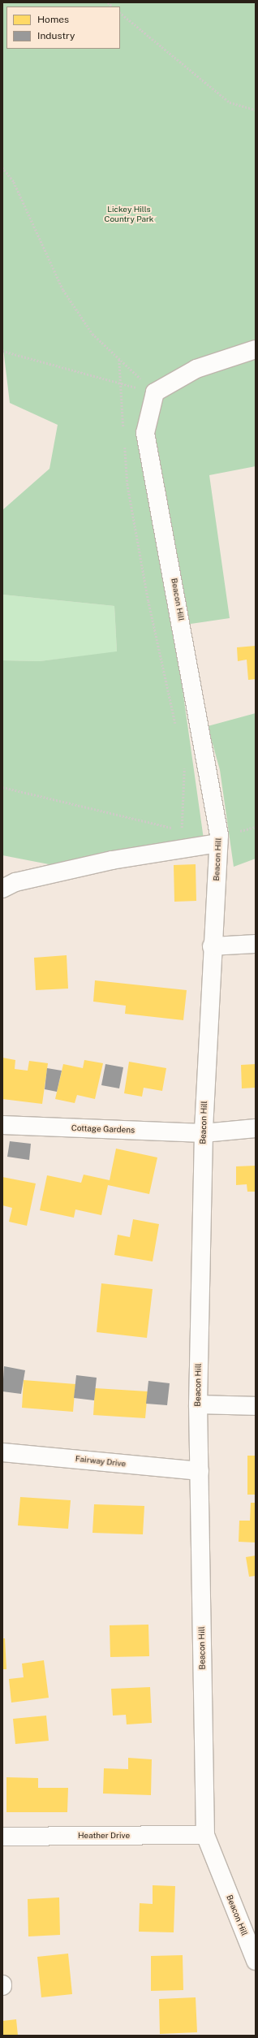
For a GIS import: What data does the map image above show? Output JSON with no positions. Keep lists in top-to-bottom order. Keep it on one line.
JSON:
{"streets":{"street":["Beacon Hill","Cottage Gardens","Fairway Drive","Heather Drive"]},"crossings":[["Beacon Hill","Cottage Gardens"],["Beacon Hill","Fairway Drive"],["Beacon Hill","Heather Drive"]],"parks":["Lickey Hills Country Park"],"legend":["Homes","Industry"]}
